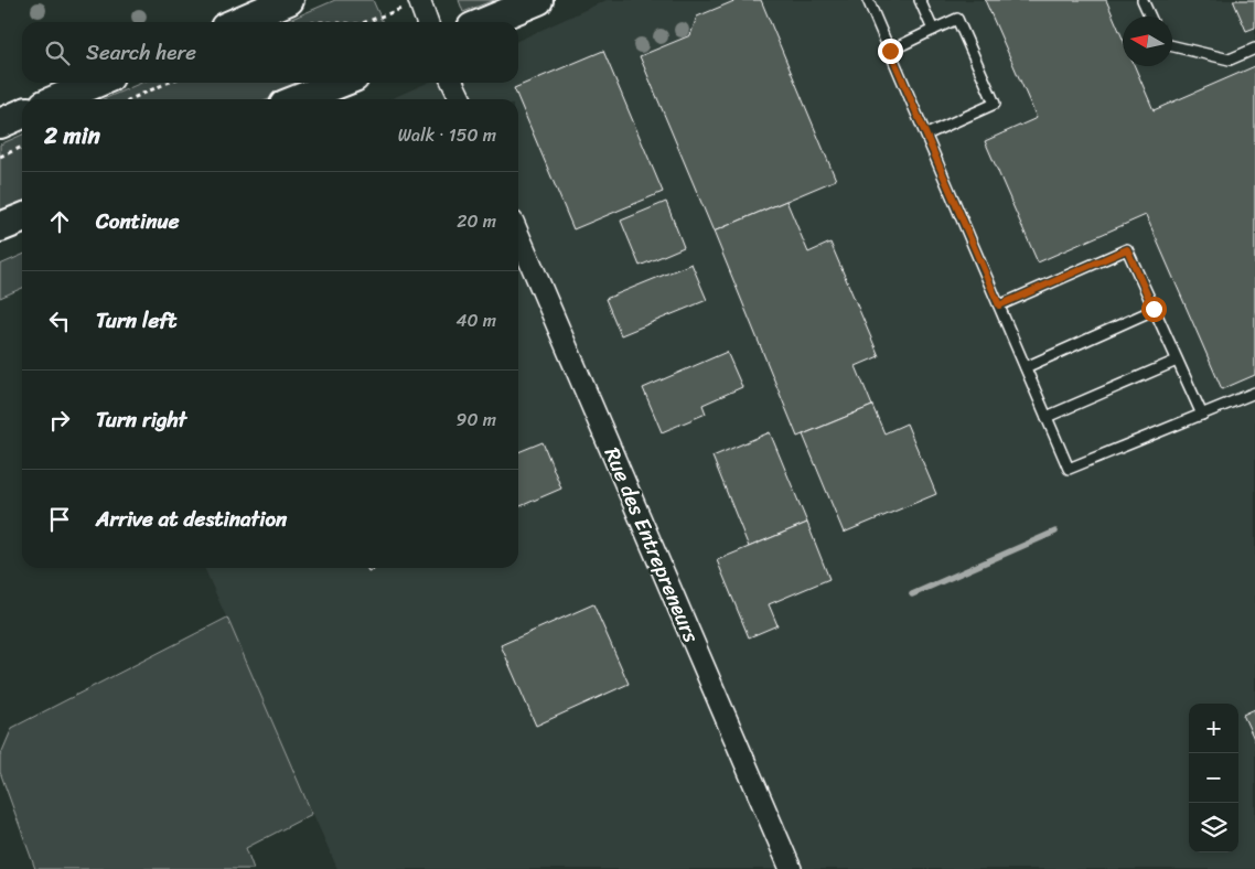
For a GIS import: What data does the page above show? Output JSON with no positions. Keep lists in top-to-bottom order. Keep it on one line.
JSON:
{"streets":{"street":["Rue des Entrepreneurs"]},"north":"left","page":{"search":"Search here","heading":["2 min","Walk · 150 m"],"list":[["Continue","20 m"],["Turn left","40 m"],["Turn right","90 m"],"Arrive at destination"],"map_buttons":["+","−"]}}
